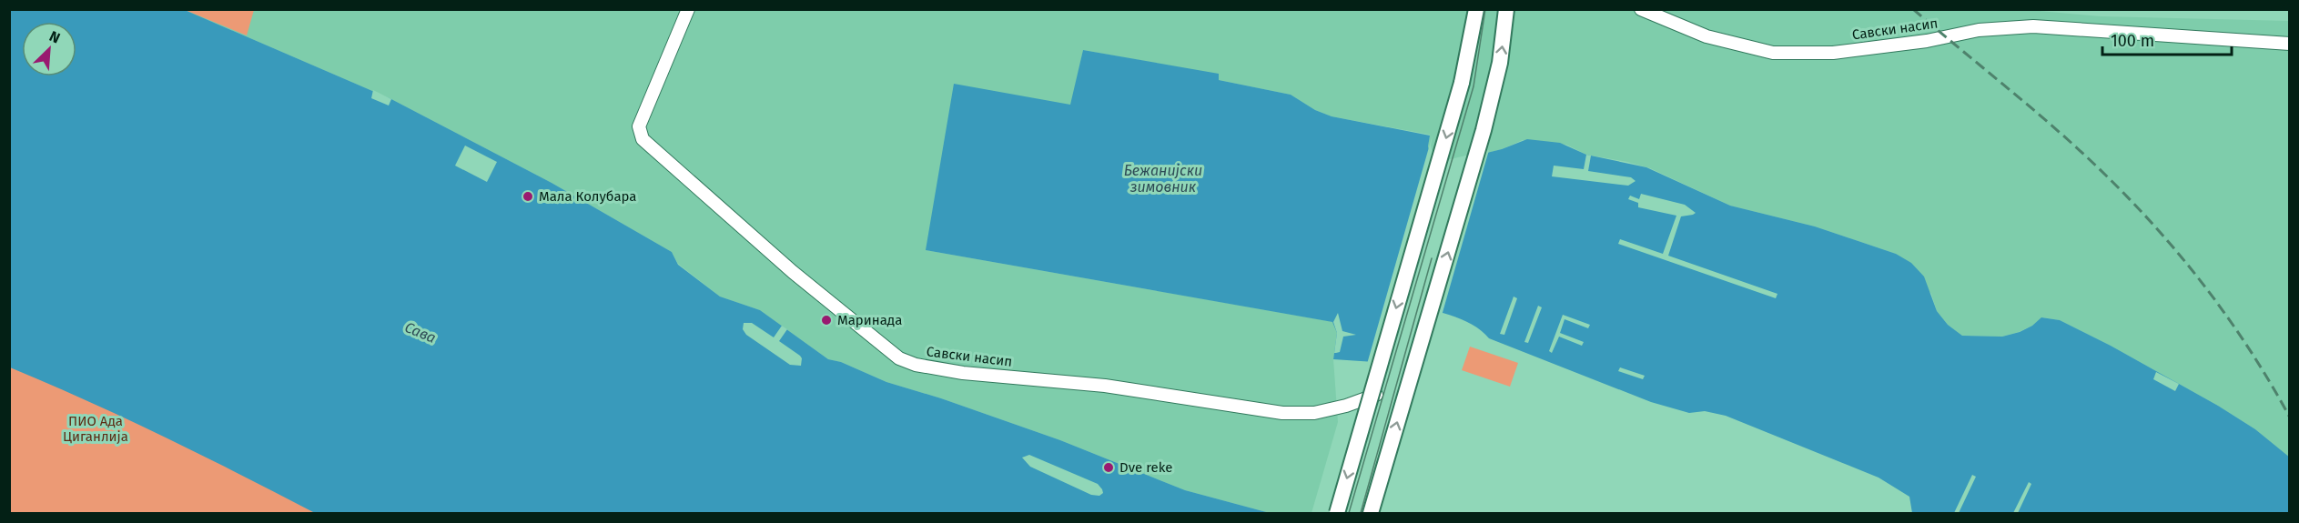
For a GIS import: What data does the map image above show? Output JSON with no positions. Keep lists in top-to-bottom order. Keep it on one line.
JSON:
{"streets":{"street":["Савски насип"]},"water":["Бежанијски зимовник","Сава"],"parks":["ПИО Ада Циганлија"],"places":["Мала Колубара","Маринада","Dve reke"],"scale_bar":"100 m","north":"top right"}
